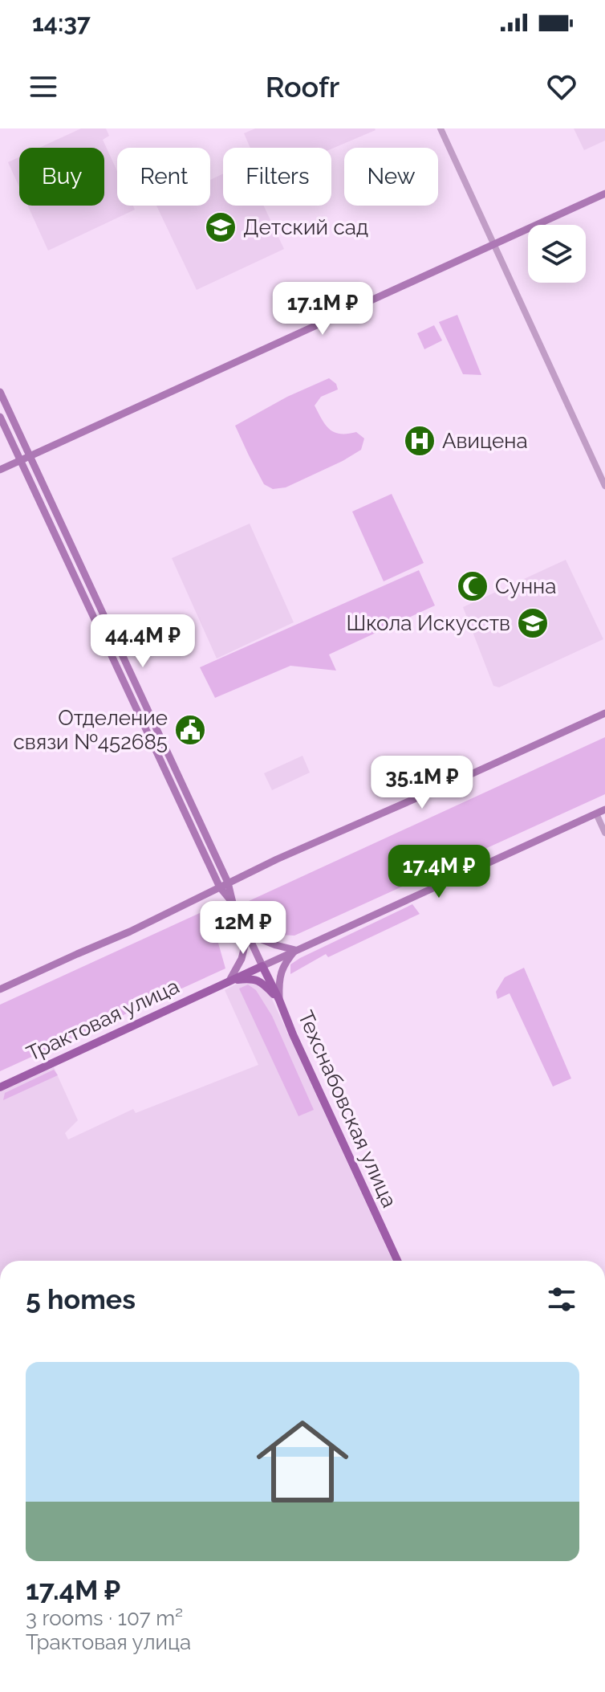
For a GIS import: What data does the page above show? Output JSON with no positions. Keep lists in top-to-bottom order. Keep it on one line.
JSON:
{"streets":{"main road":["Трактовая улица","Техснабовская улица"]},"crossings":[["Трактовая улица","Техснабовская улица"]],"places":{"school or university":["Детский сад","Школа Искусств"],"hospital":["Авицена"],"mosque":["Сунна"],"public building":["Отделение связи №452685"]},"page":{"status":"14:37","header":"Roofr","chip":["Buy","Rent","Filters","New"],"price":["17.1M ₽","44.4M ₽","35.1M ₽","17.4M ₽","12M ₽"],"heading":"5 homes","list":[{"name":"17.4M ₽","note":"3 rooms · 107 m² · Трактовая улица"}]}}
